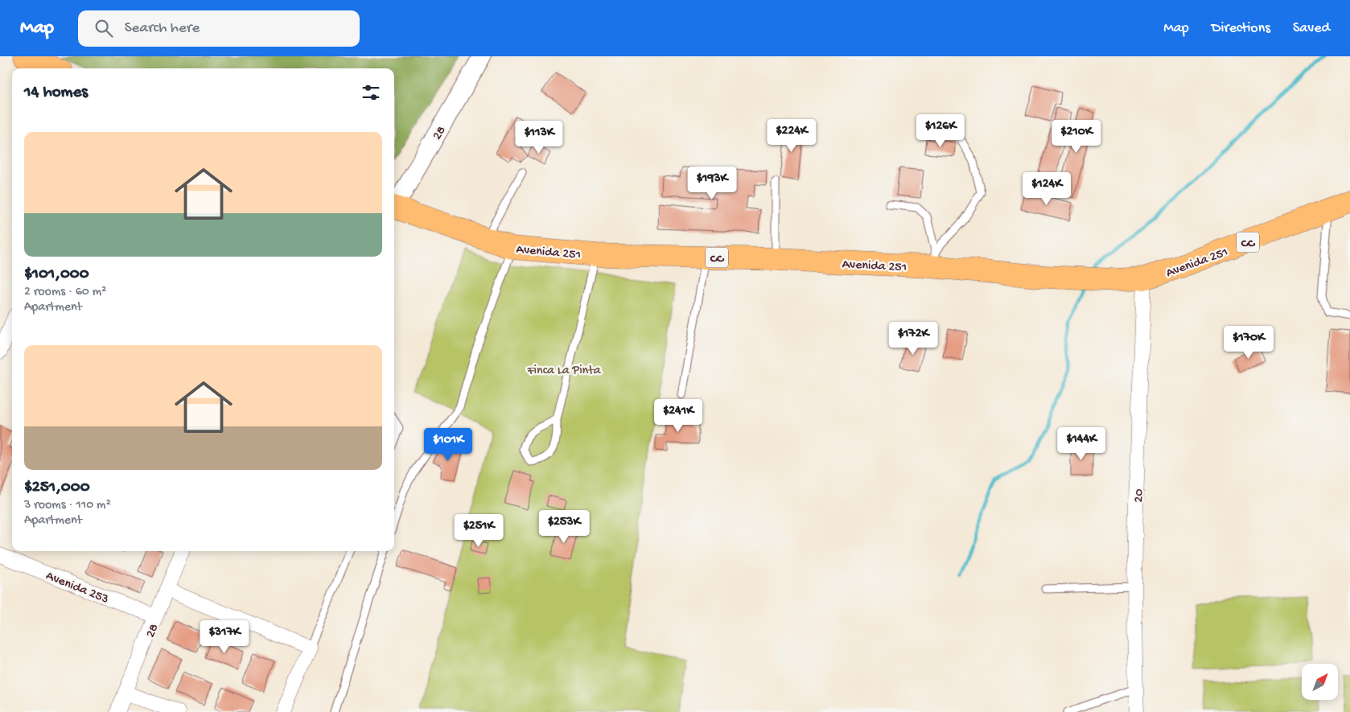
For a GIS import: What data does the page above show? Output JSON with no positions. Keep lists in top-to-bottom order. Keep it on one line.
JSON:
{"streets":{"main road":["CC","Avenida 251"],"street":["28","20","Avenida 253"]},"crossings":[["28","Avenida 253"],["Avenida 251","20"]],"parks":["Finca La Pinta"],"north":"top right","page":{"header":"Map","search":"Search here","nav":["Map","Directions","Saved"],"heading":"14 homes","price":["$126K","$224K","$210K","$113K","$193K","$124K","$172K","$170K","$241K","$144K","$101K","$253K","$251K","$317K"],"list":[{"name":"$101,000","note":"2 rooms · 60 m² · Apartment"},{"name":"$251,000","note":"3 rooms · 110 m² · Apartment"}]}}
